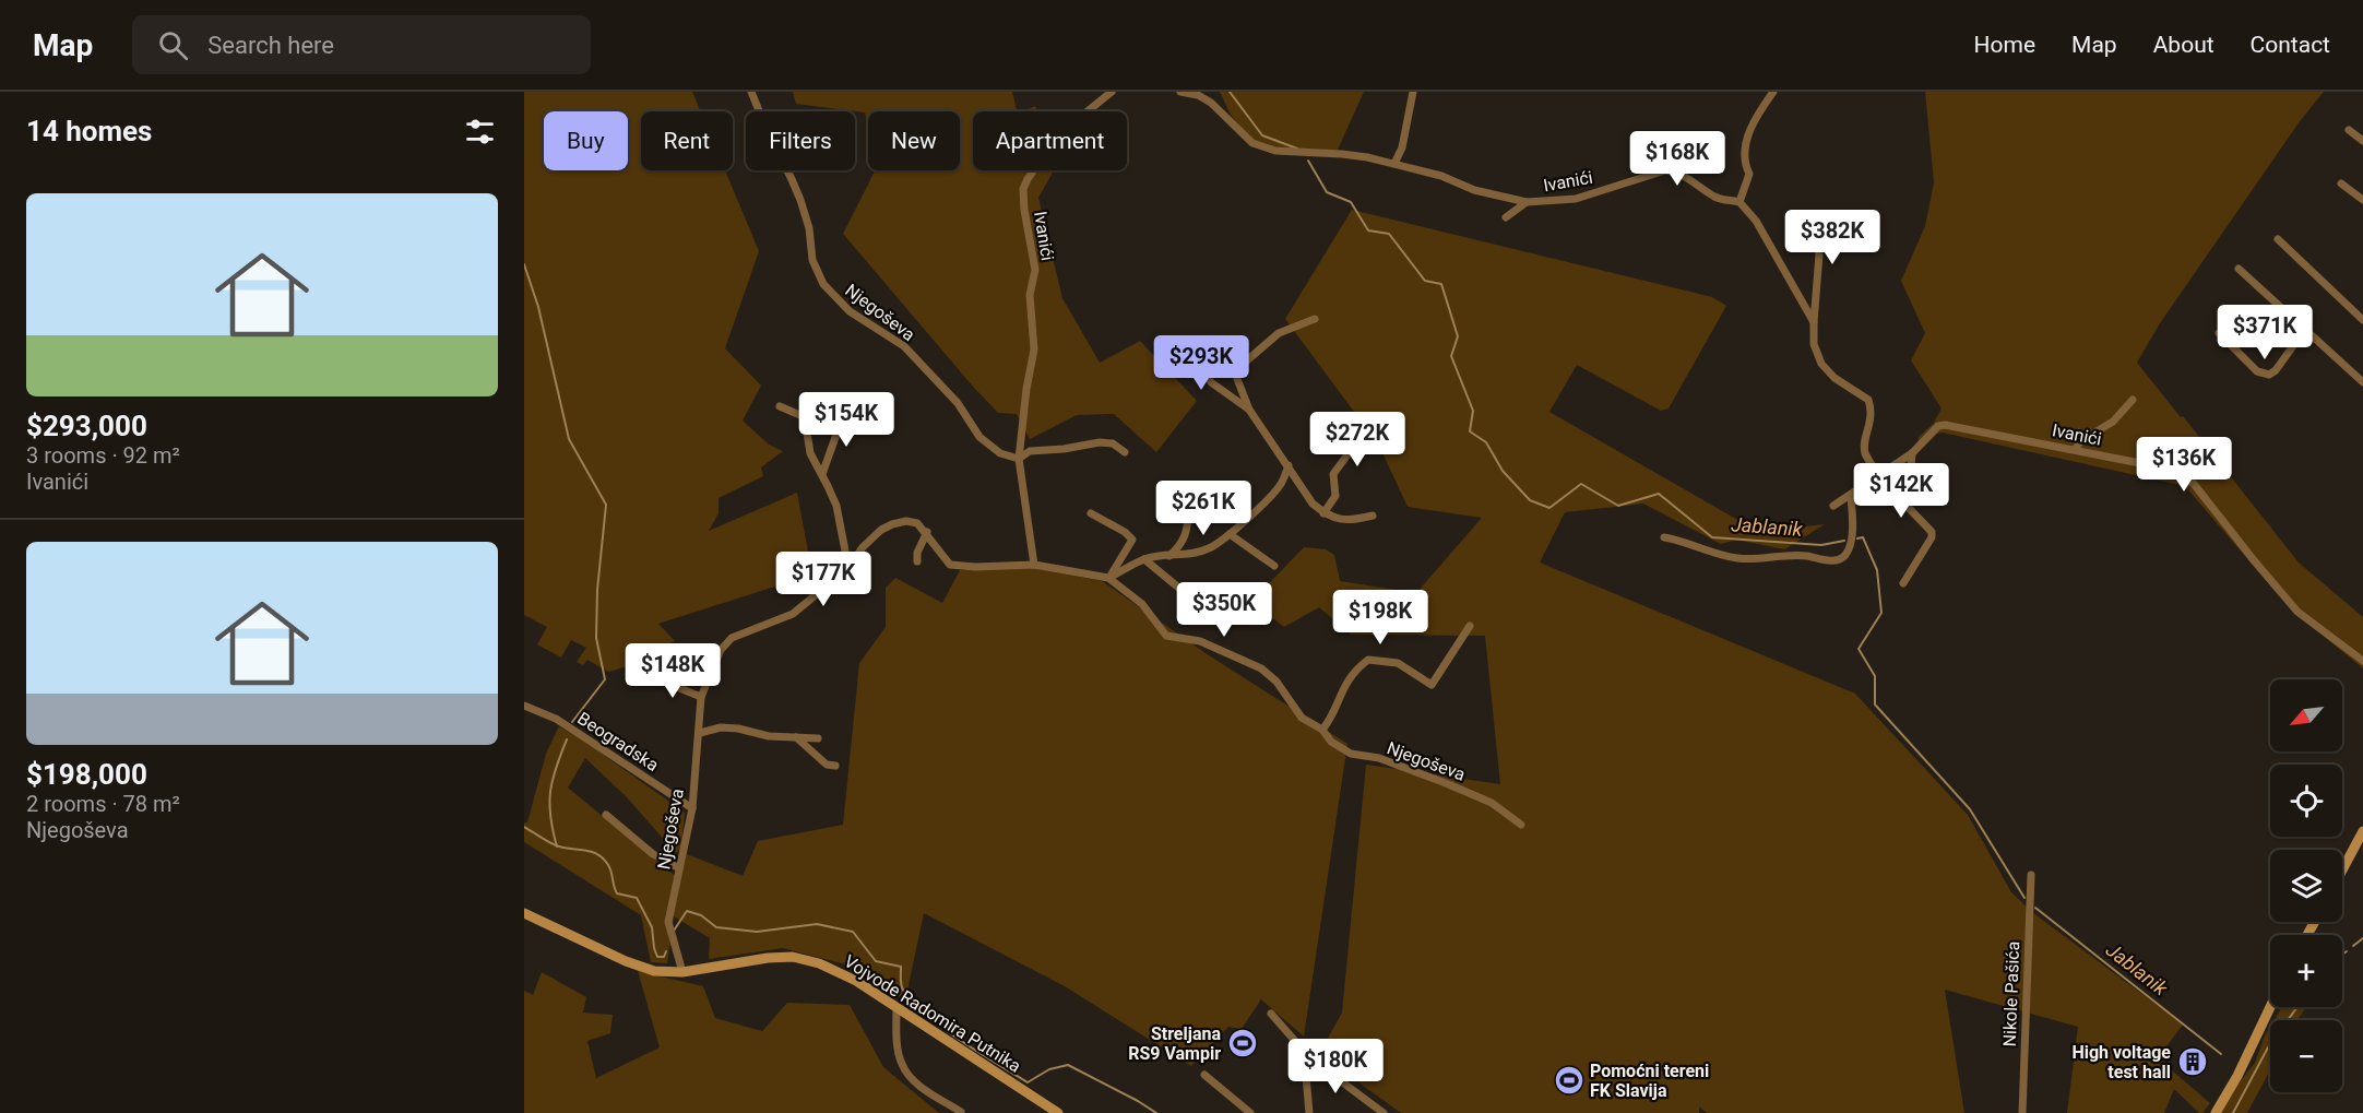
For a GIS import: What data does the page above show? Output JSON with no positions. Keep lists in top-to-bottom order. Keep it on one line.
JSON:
{"streets":{"main road":["Vojvode Radomira Putnika"],"street":["Ivanići","Njegoševa","Beogradska","Nikole Pašića"]},"crossings":[["Ivanići","Njegoševa"],["Njegoševa","Beogradska"],["Njegoševa","Vojvode Radomira Putnika"]],"water":["Jablanik"],"places":{"sports":["Streljana RS9 Vampir","Pomoćni tereni FK Slavija"],"building":["High voltage test hall"]},"north":"bottom left","page":{"header":"Map","search":"Search here","nav":["Home","Map","About","Contact"],"heading":"14 homes","chip":["Buy","Rent","Filters","New","Apartment"],"price":["$168K","$382K","$371K","$293K","$154K","$272K","$136K","$142K","$261K","$177K","$350K","$198K","$148K","$180K"],"list":[{"name":"$293,000","note":"3 rooms · 92 m² · Ivanići"},{"name":"$198,000","note":"2 rooms · 78 m² · Njegoševa"}],"map_buttons":["+","−"]}}
